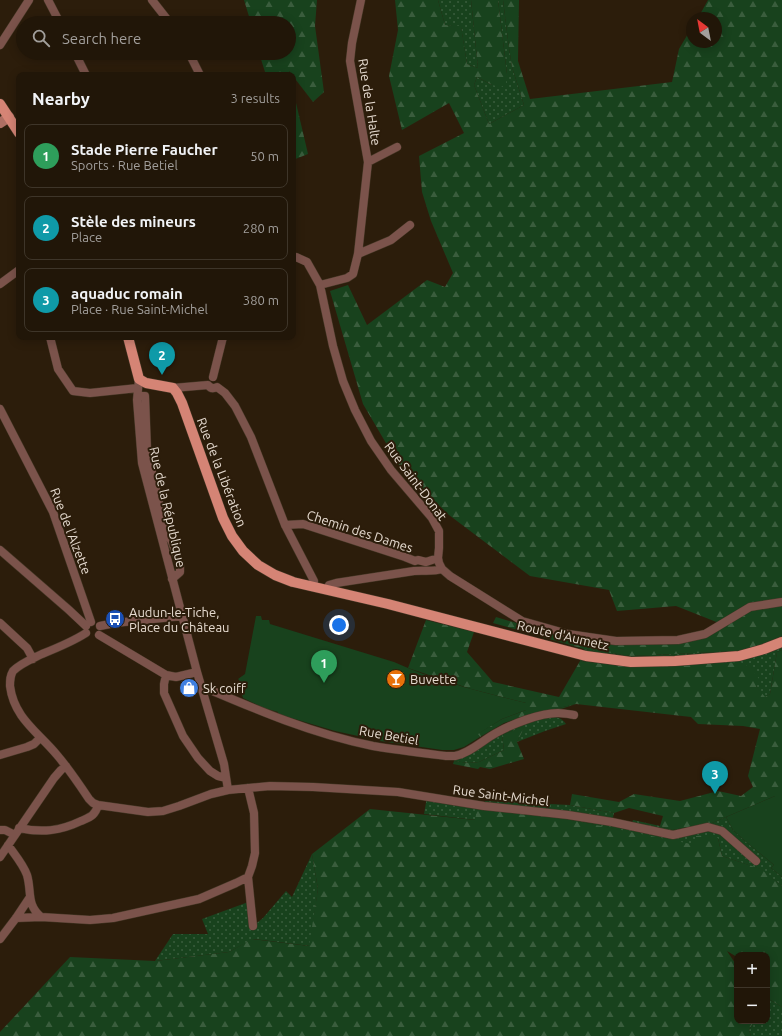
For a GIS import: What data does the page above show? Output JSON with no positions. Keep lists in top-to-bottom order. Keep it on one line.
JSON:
{"streets":{"main road":["Rue de la Libération","Route d'Aumetz"],"street":["Rue de la Halte","Rue Saint-Donat","Rue de la République","Rue de l'Alzette","Chemin des Dames","Rue Betiel","Rue Saint-Michel"]},"crossings":[["Rue de la Halte","Rue Saint-Donat"],["Rue de la Libération","Route d'Aumetz"],["Rue Saint-Donat","Chemin des Dames"]],"places":{"bus stop":["Audun-le-Tiche, Place du Château"],"bar":["Buvette"],"shop":["Sk coiff"]},"north":"top left","page":{"search":"Search here","heading":["Nearby","3 results"],"list":[{"mark":"1","name":"Stade Pierre Faucher","note":"Sports · Rue Betiel","value":"50 m"},{"mark":"2","name":"Stèle des mineurs","note":"Place","value":"280 m"},{"mark":"3","name":"aquaduc romain","note":"Place · Rue Saint-Michel","value":"380 m"}],"pins":["2","1","3"],"map_buttons":["+","−"]}}
